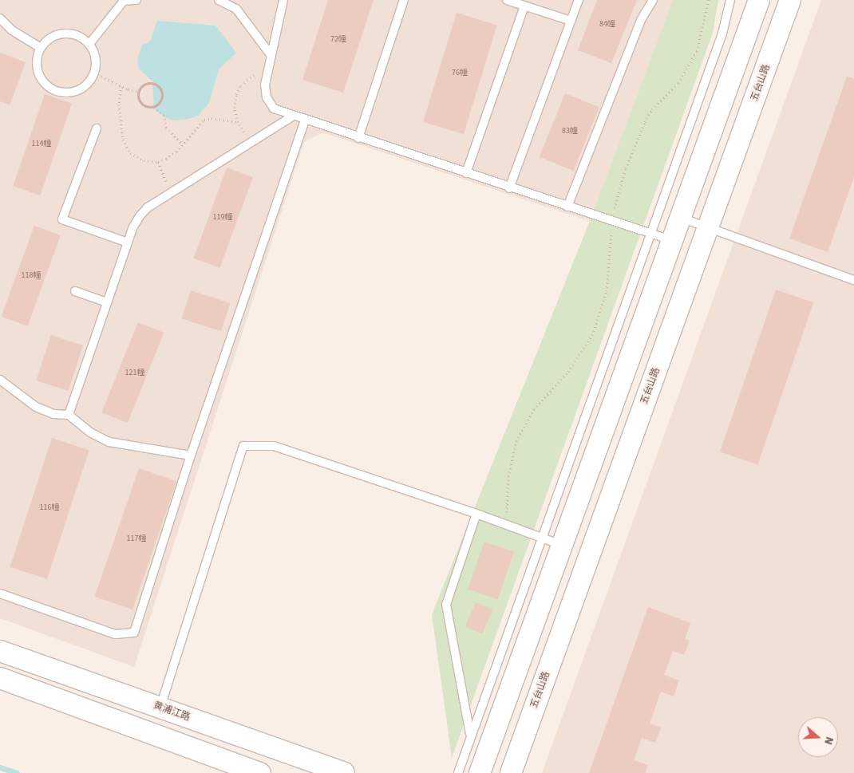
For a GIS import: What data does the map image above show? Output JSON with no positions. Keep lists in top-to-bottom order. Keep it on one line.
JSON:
{"streets":{"main road":["五台山路","黄浦江路"]},"house_numbers":["84幢","72幢","76幢","83幢","114幢","119幢","118幢","121幢","116幢","117幢"],"north":"right"}
